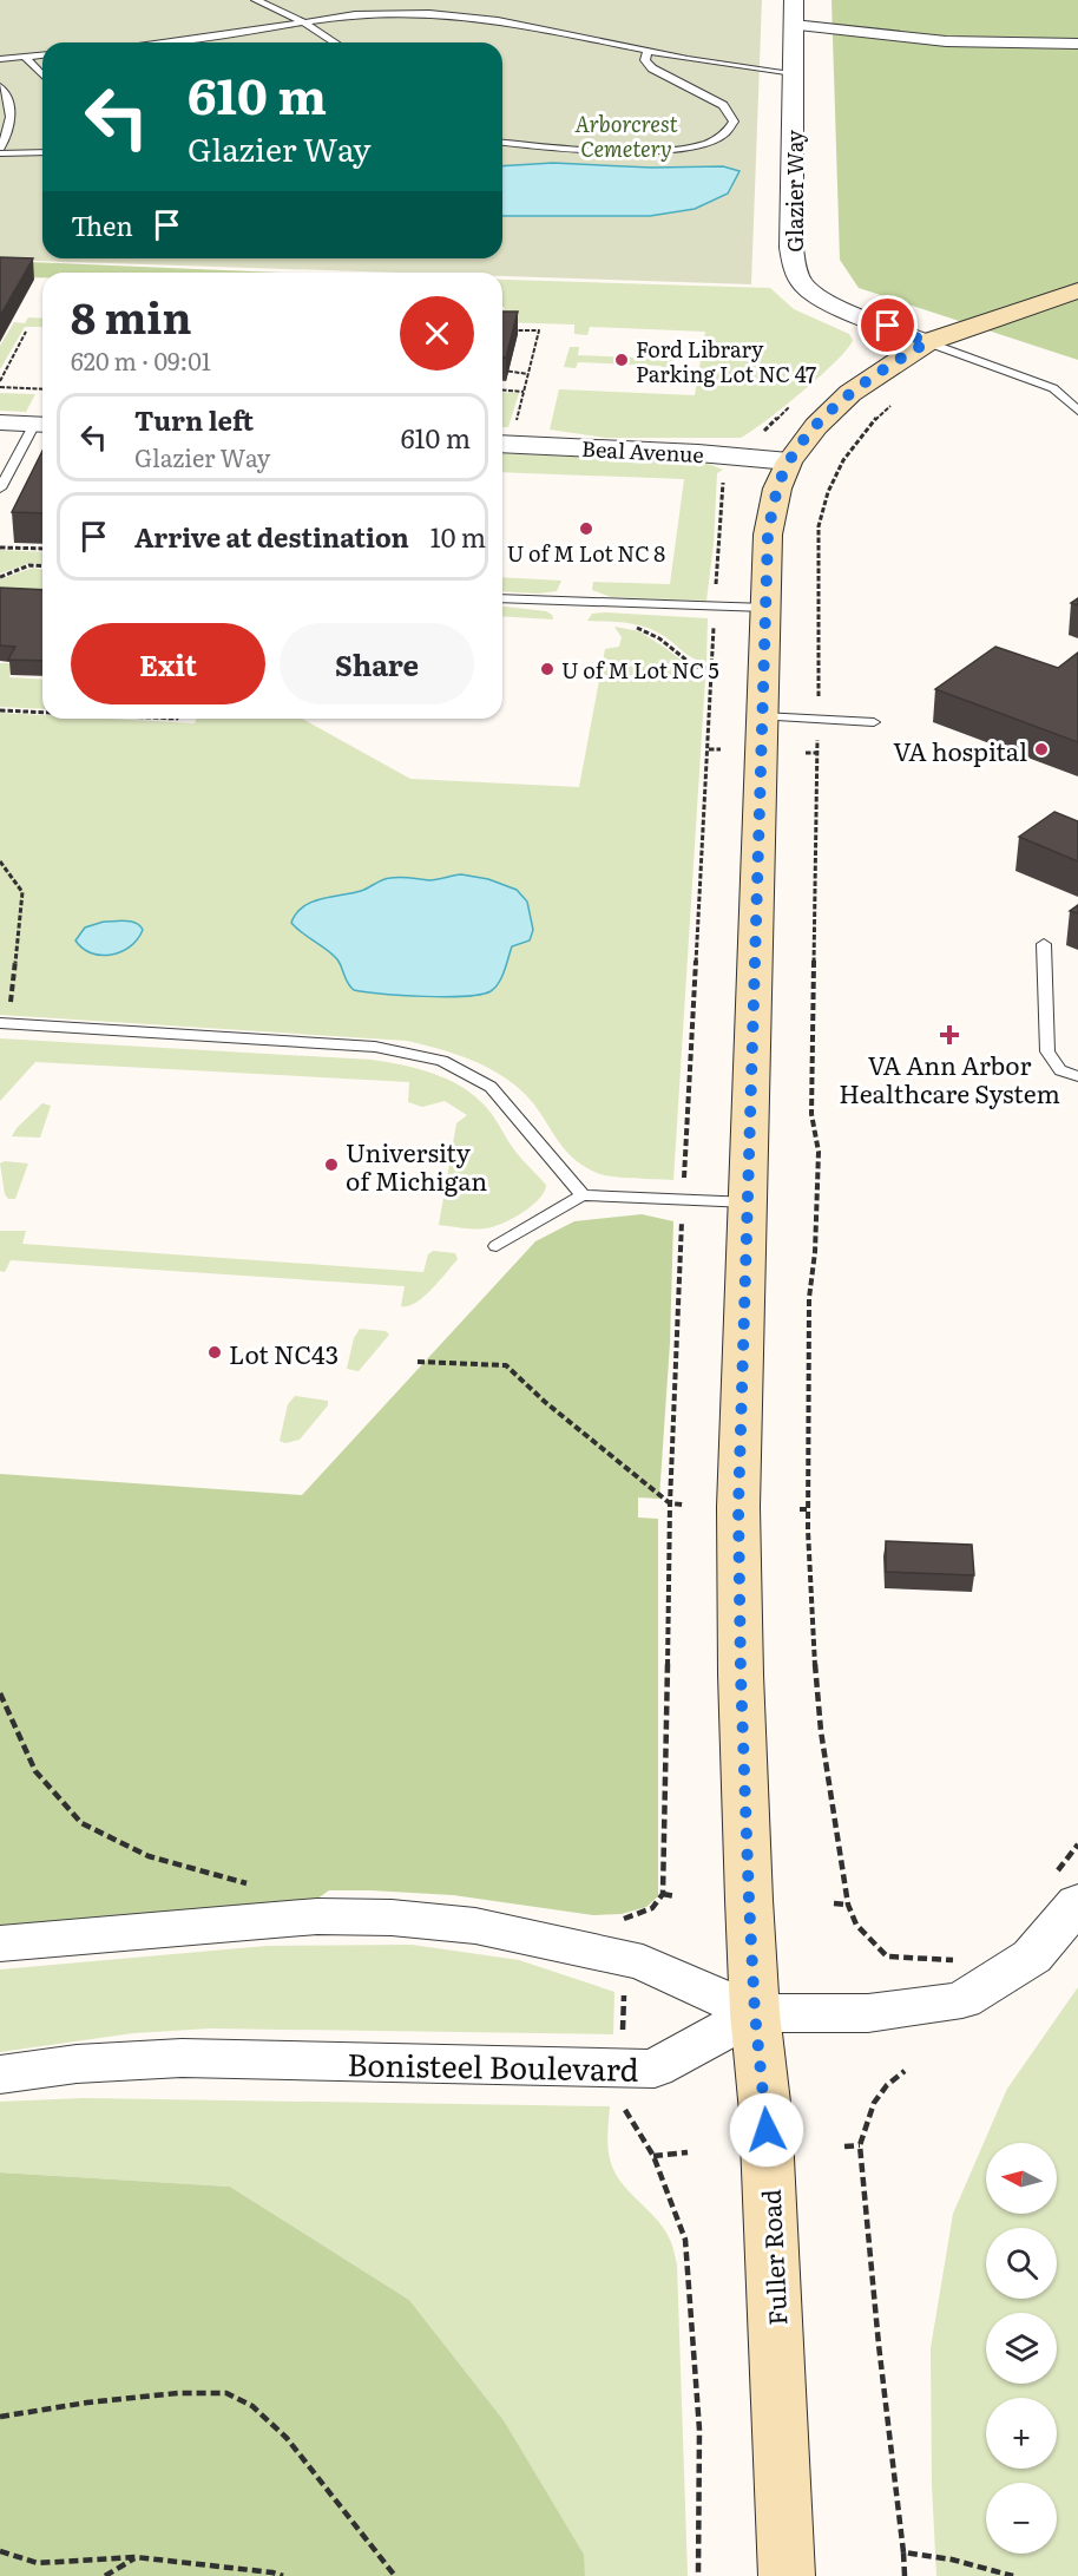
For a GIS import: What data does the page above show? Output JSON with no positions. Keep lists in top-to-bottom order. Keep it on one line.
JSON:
{"streets":{"main road":["Fuller Road"],"street":["Glazier Way","Beal Avenue","Bonisteel Boulevard"]},"crossings":[["Glazier Way","Fuller Road"],["Beal Avenue","Fuller Road"],["Bonisteel Boulevard","Fuller Road"]],"parks":["Arborcrest Cemetery"],"places":{"other":["Ford Library Parking Lot NC 47","U of M Lot NC 8","U of M Lot NC 5","VA hospital","University of Michigan","Lot NC43"],"health":["VA Ann Arbor Healthcare System"]},"north":"left","page":{"turn":["610 m","Glazier Way"],"then":"Then","heading":["8 min","620 m · 09:01"],"list":[{"name":"Turn left","note":"Glazier Way","value":"610 m"},{"name":"Arrive at destination","value":"10 m"}],"buttons":["Exit","Share"],"map_buttons":["+","−"]}}
